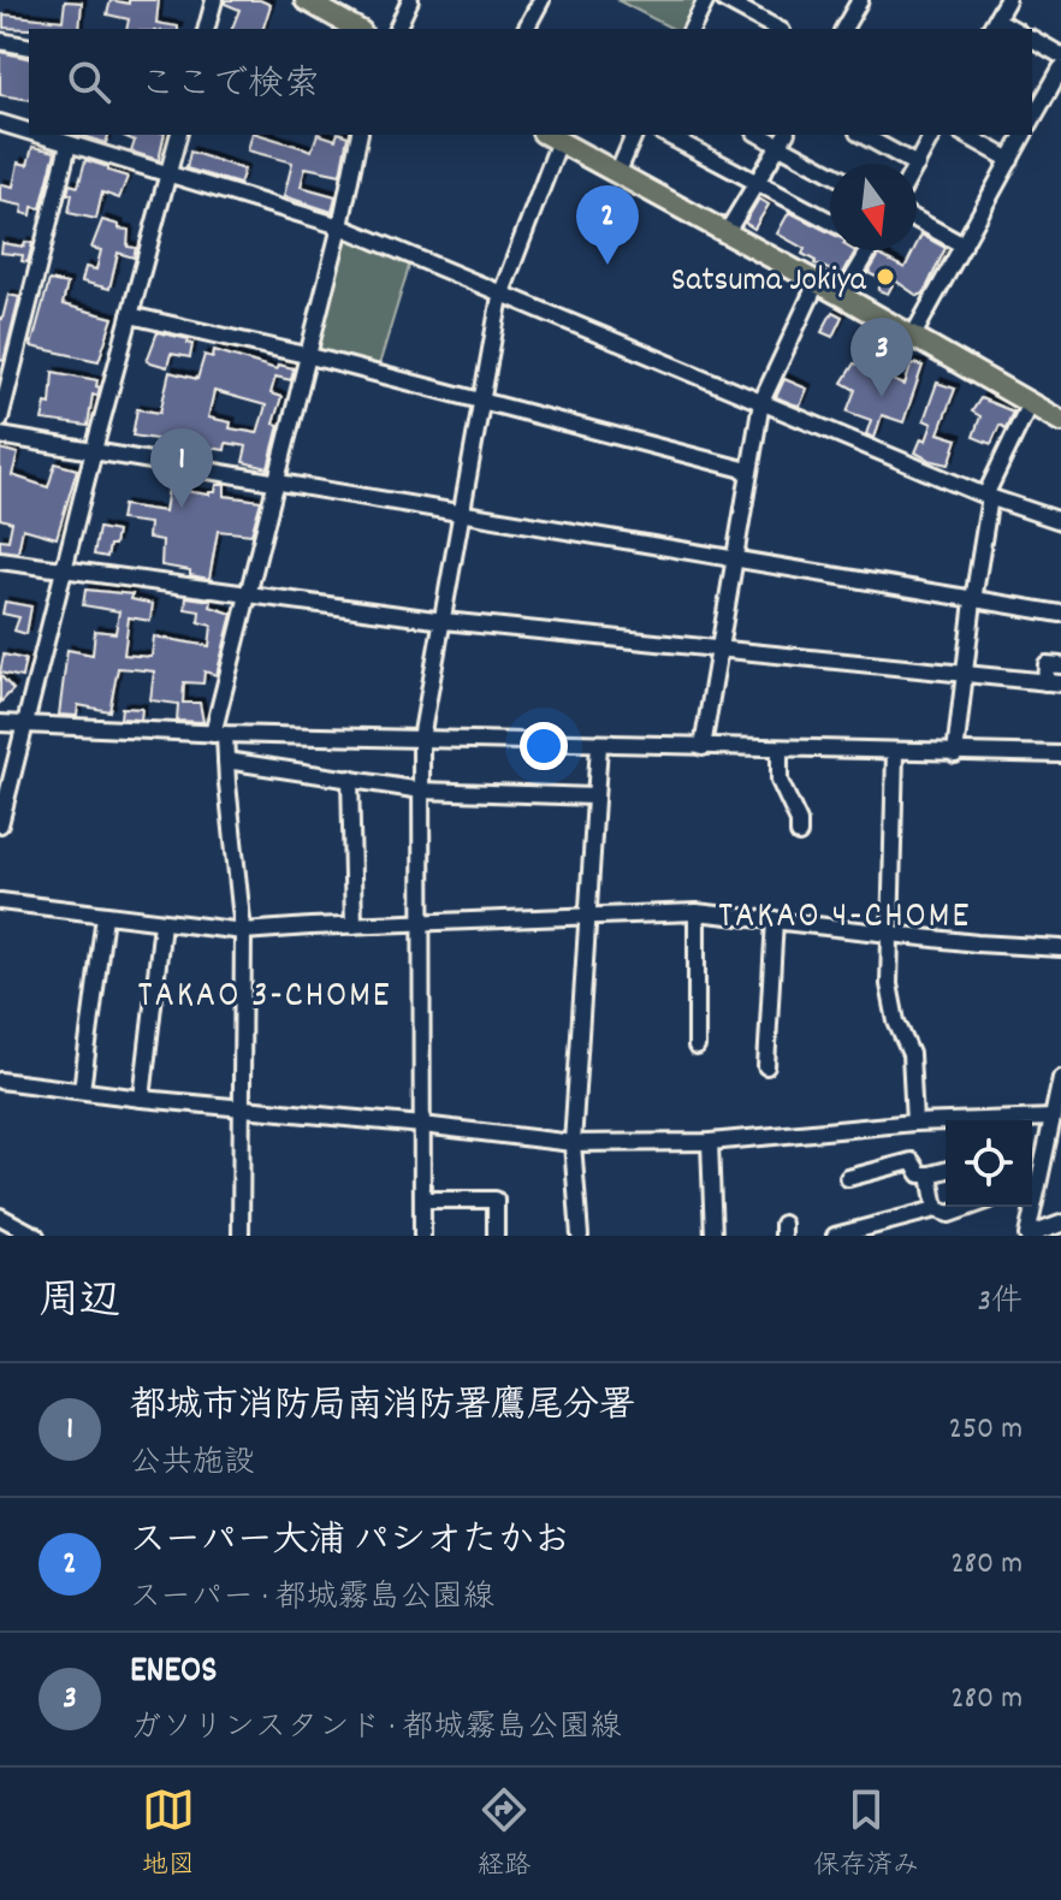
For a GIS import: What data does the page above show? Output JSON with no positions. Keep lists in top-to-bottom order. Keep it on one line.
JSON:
{"districts":["TAKAO 4-CHOME","TAKAO 3-CHOME"],"places":["Satsuma Jokiya"],"north":"bottom","page":{"search":"ここで検索","pins":["2","3","1"],"heading":["周辺","3件"],"list":[{"mark":"1","name":"都城市消防局南消防署鷹尾分署","note":"公共施設","value":"250 m"},{"mark":"2","name":"スーパー大浦 パシオたかお","note":"スーパー · 都城霧島公園線","value":"280 m"},{"mark":"3","name":"ENEOS","note":"ガソリンスタンド · 都城霧島公園線","value":"280 m"}],"nav":["地図","経路","保存済み"]}}
